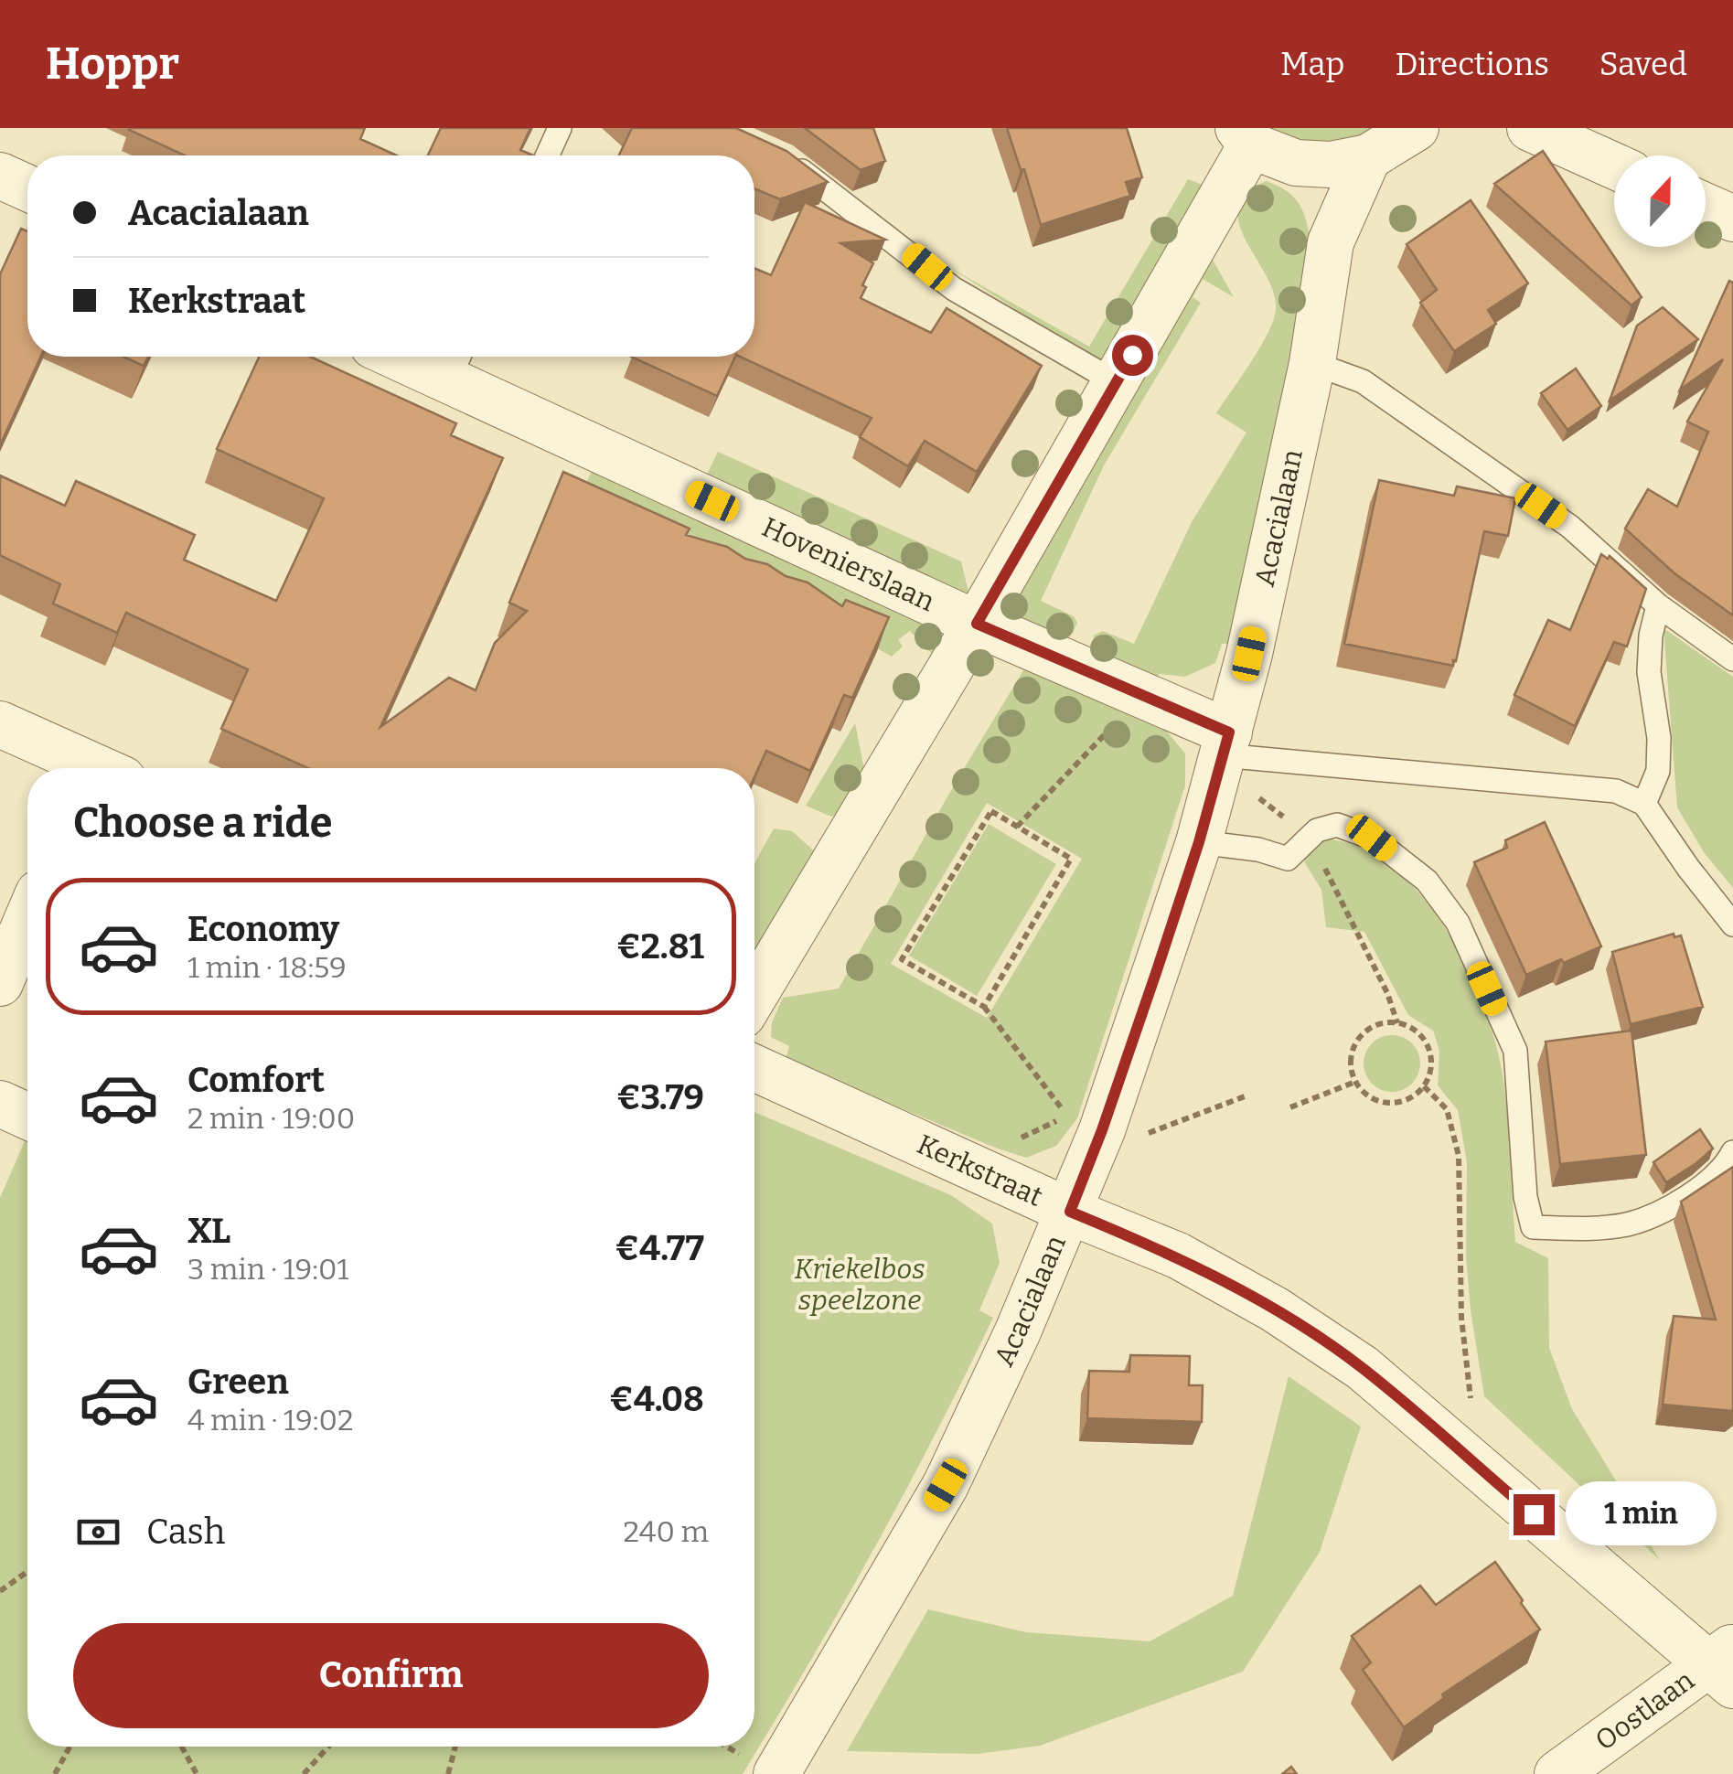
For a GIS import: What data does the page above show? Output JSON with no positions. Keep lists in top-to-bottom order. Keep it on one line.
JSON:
{"streets":{"street":["Acacialaan","Hovenierslaan","Kerkstraat","Oostlaan"]},"crossings":[["Acacialaan","Hovenierslaan"],["Acacialaan","Kerkstraat"],["Kerkstraat","Oostlaan"]],"parks":["Kriekelbos speelzone"],"north":"top","page":{"header":"Hoppr","nav":["Map","Directions","Saved"],"banner":["Acacialaan","Kerkstraat"],"heading":"Choose a ride","list":[{"name":"Economy","note":"1 min · 18:59","value":"€2.81"},{"name":"Comfort","note":"2 min · 19:00","value":"€3.79"},{"name":"XL","note":"3 min · 19:01","value":"€4.77"},{"name":"Green","note":"4 min · 19:02","value":"€4.08"}],"bubble":"1 min","pay":["Cash","240 m"],"buttons":"Confirm"}}
